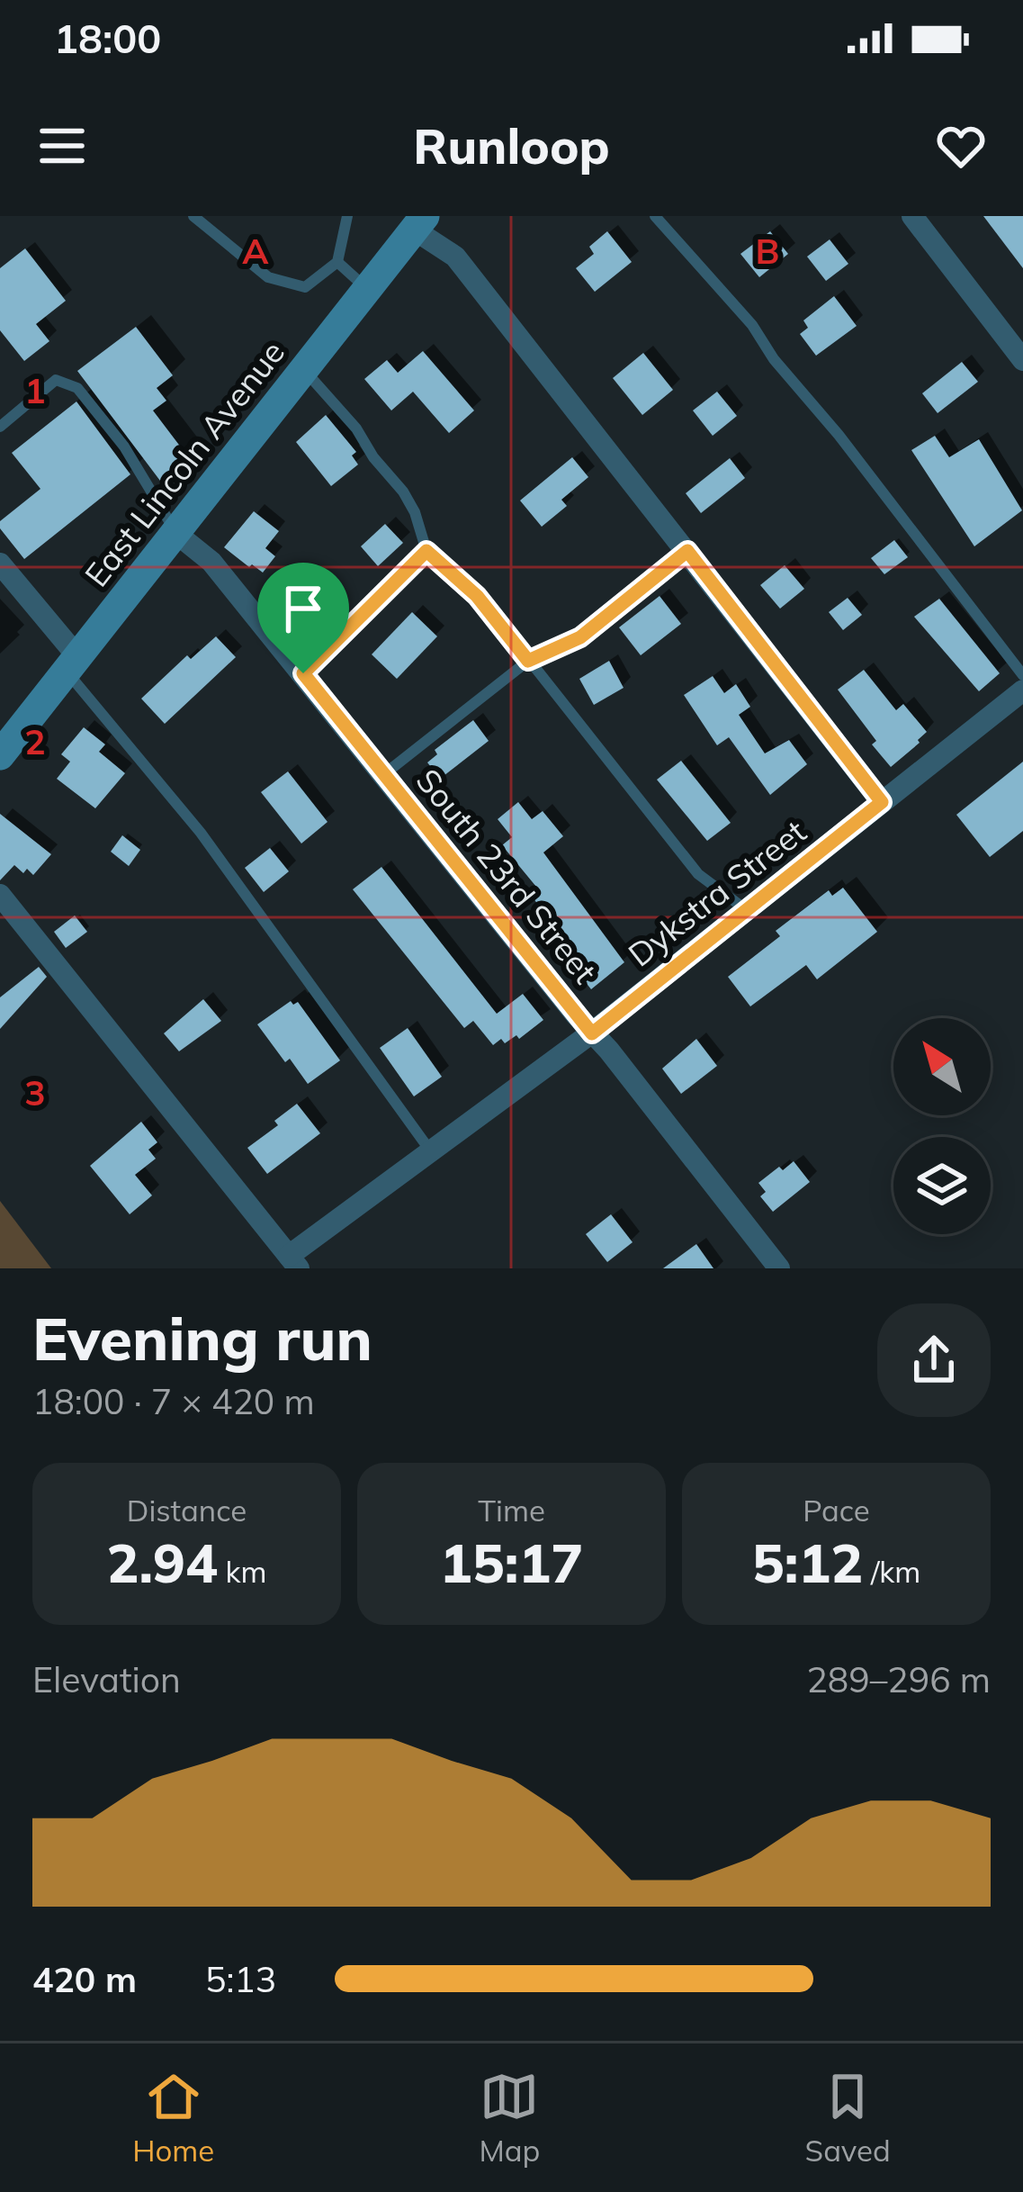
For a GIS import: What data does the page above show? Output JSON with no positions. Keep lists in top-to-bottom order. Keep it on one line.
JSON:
{"streets":{"main road":["East Lincoln Avenue"],"street":["South 23rd Street","Dykstra Street"]},"crossings":[["East Lincoln Avenue","South 23rd Street"],["South 23rd Street","Dykstra Street"]],"north":"top left","page":{"status":"18:00","header":"Runloop","heading":["Evening run","18:00 · 7 × 420 m"],"stats":[["Distance","2.94 km"],["Time","15:17"],["Pace","5:12 /km"]],"chart":["Elevation","289–296 m"],"list":[{"name":"420 m","note":"5:13"}],"tabs":["Home","Map","Saved"]},"grid":{"columns":["A","B"],"rows":["1","2","3"]}}
